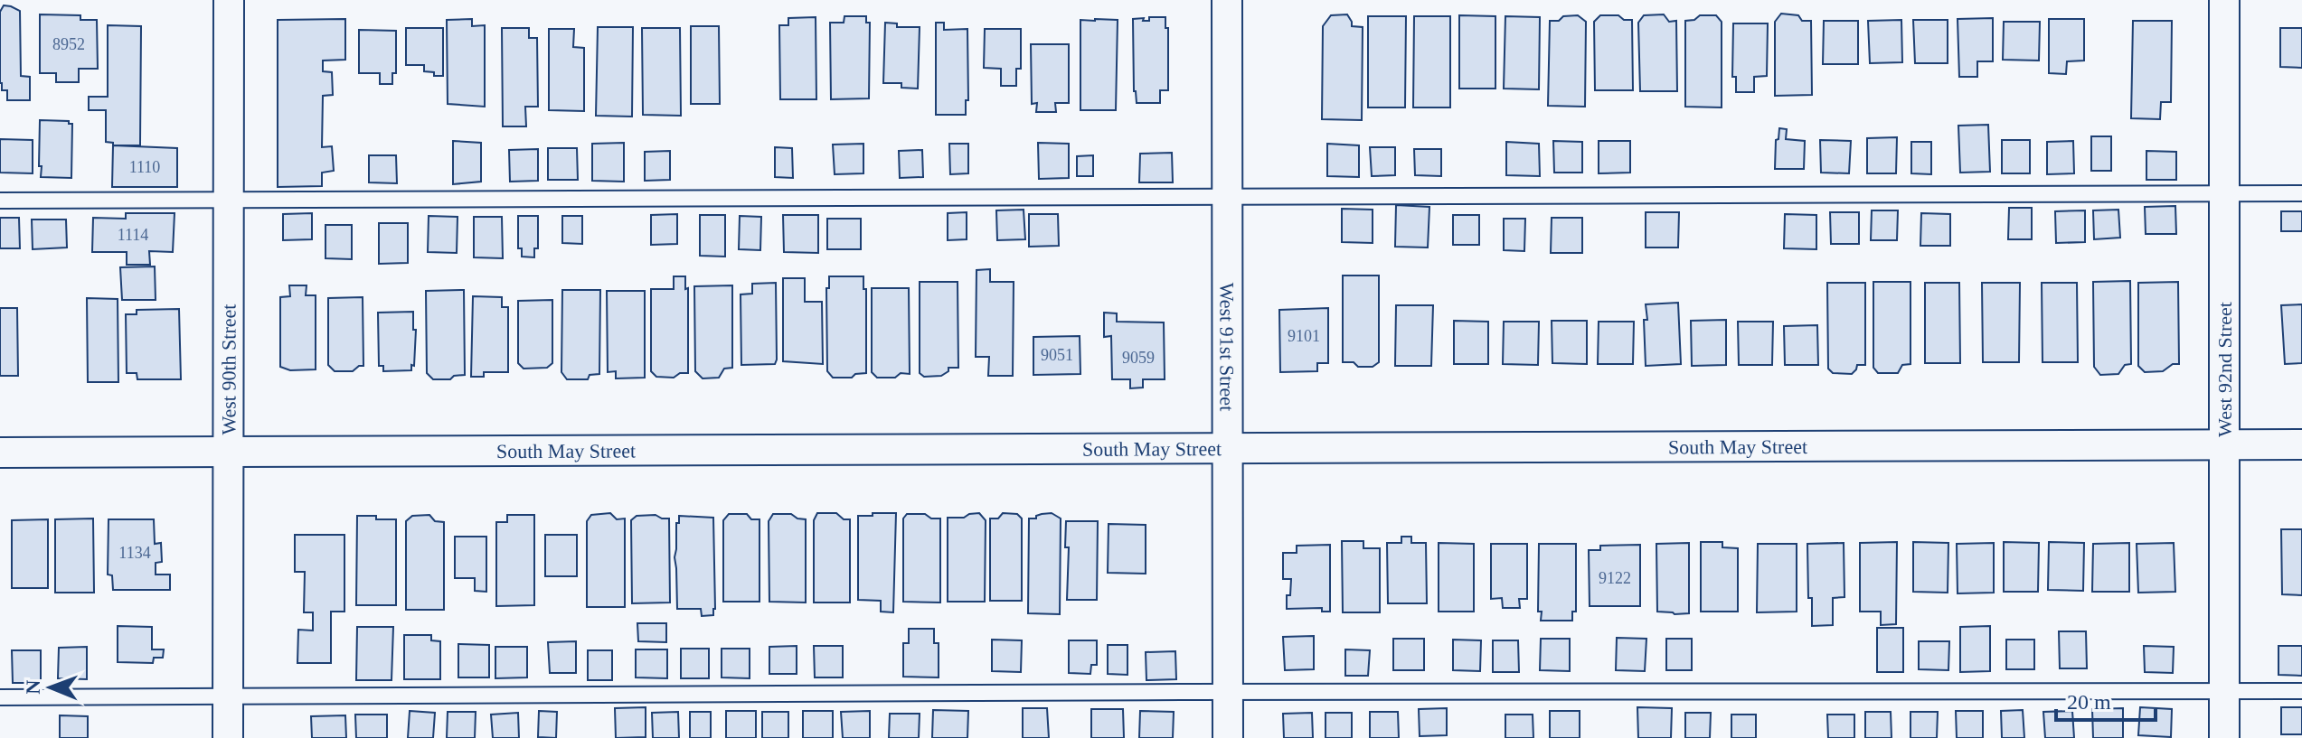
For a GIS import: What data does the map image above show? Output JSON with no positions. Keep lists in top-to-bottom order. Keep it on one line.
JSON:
{"streets":{"street":["West 91st Street","West 90th Street","West 92nd Street","South May Street"]},"crossings":[["West 91st Street","South May Street"],["West 90th Street","South May Street"],["West 92nd Street","South May Street"]],"house_numbers":["8952","1110","1114","9101","9051","9059","1134","9122"],"scale_bar":"20 m","north":"left"}
